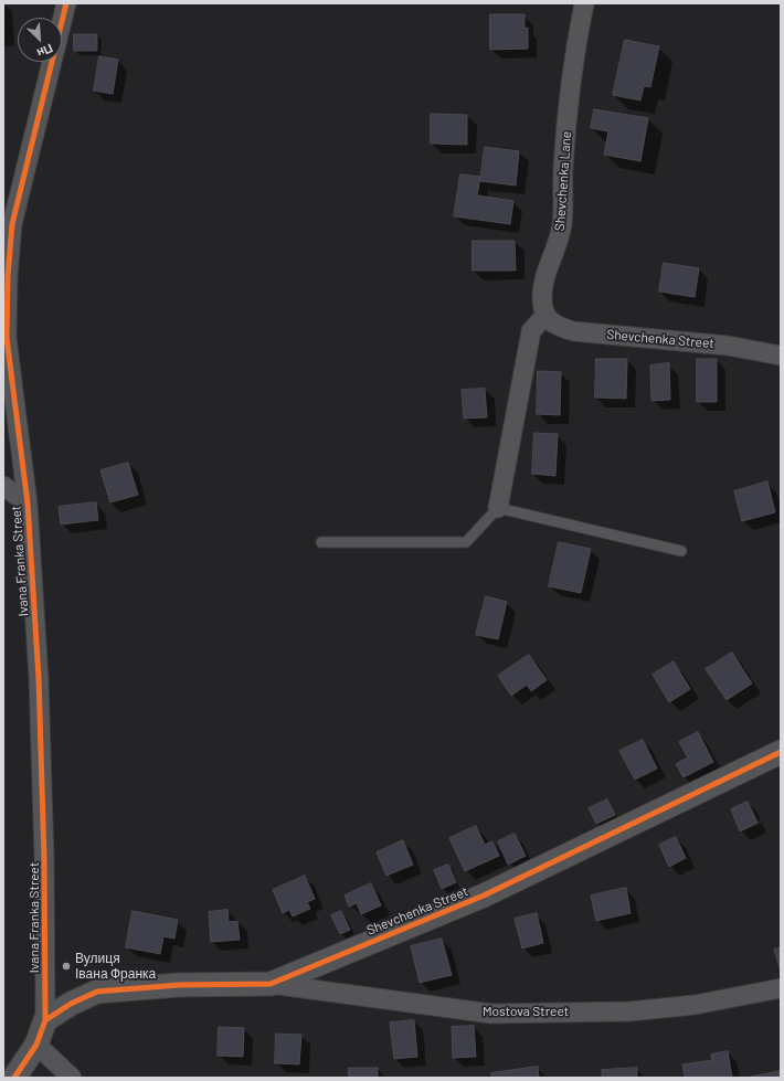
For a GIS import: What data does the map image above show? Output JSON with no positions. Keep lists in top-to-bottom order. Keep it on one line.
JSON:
{"streets":{"street":["Shevchenka Lane","Shevchenka Street","Ivana Franka Street","Mostova Street"]},"crossings":[["Shevchenka Lane","Shevchenka Street"],["Shevchenka Street","Ivana Franka Street"],["Shevchenka Street","Mostova Street"]],"places":["Вулиця Івана Франка"],"north":"bottom right"}
